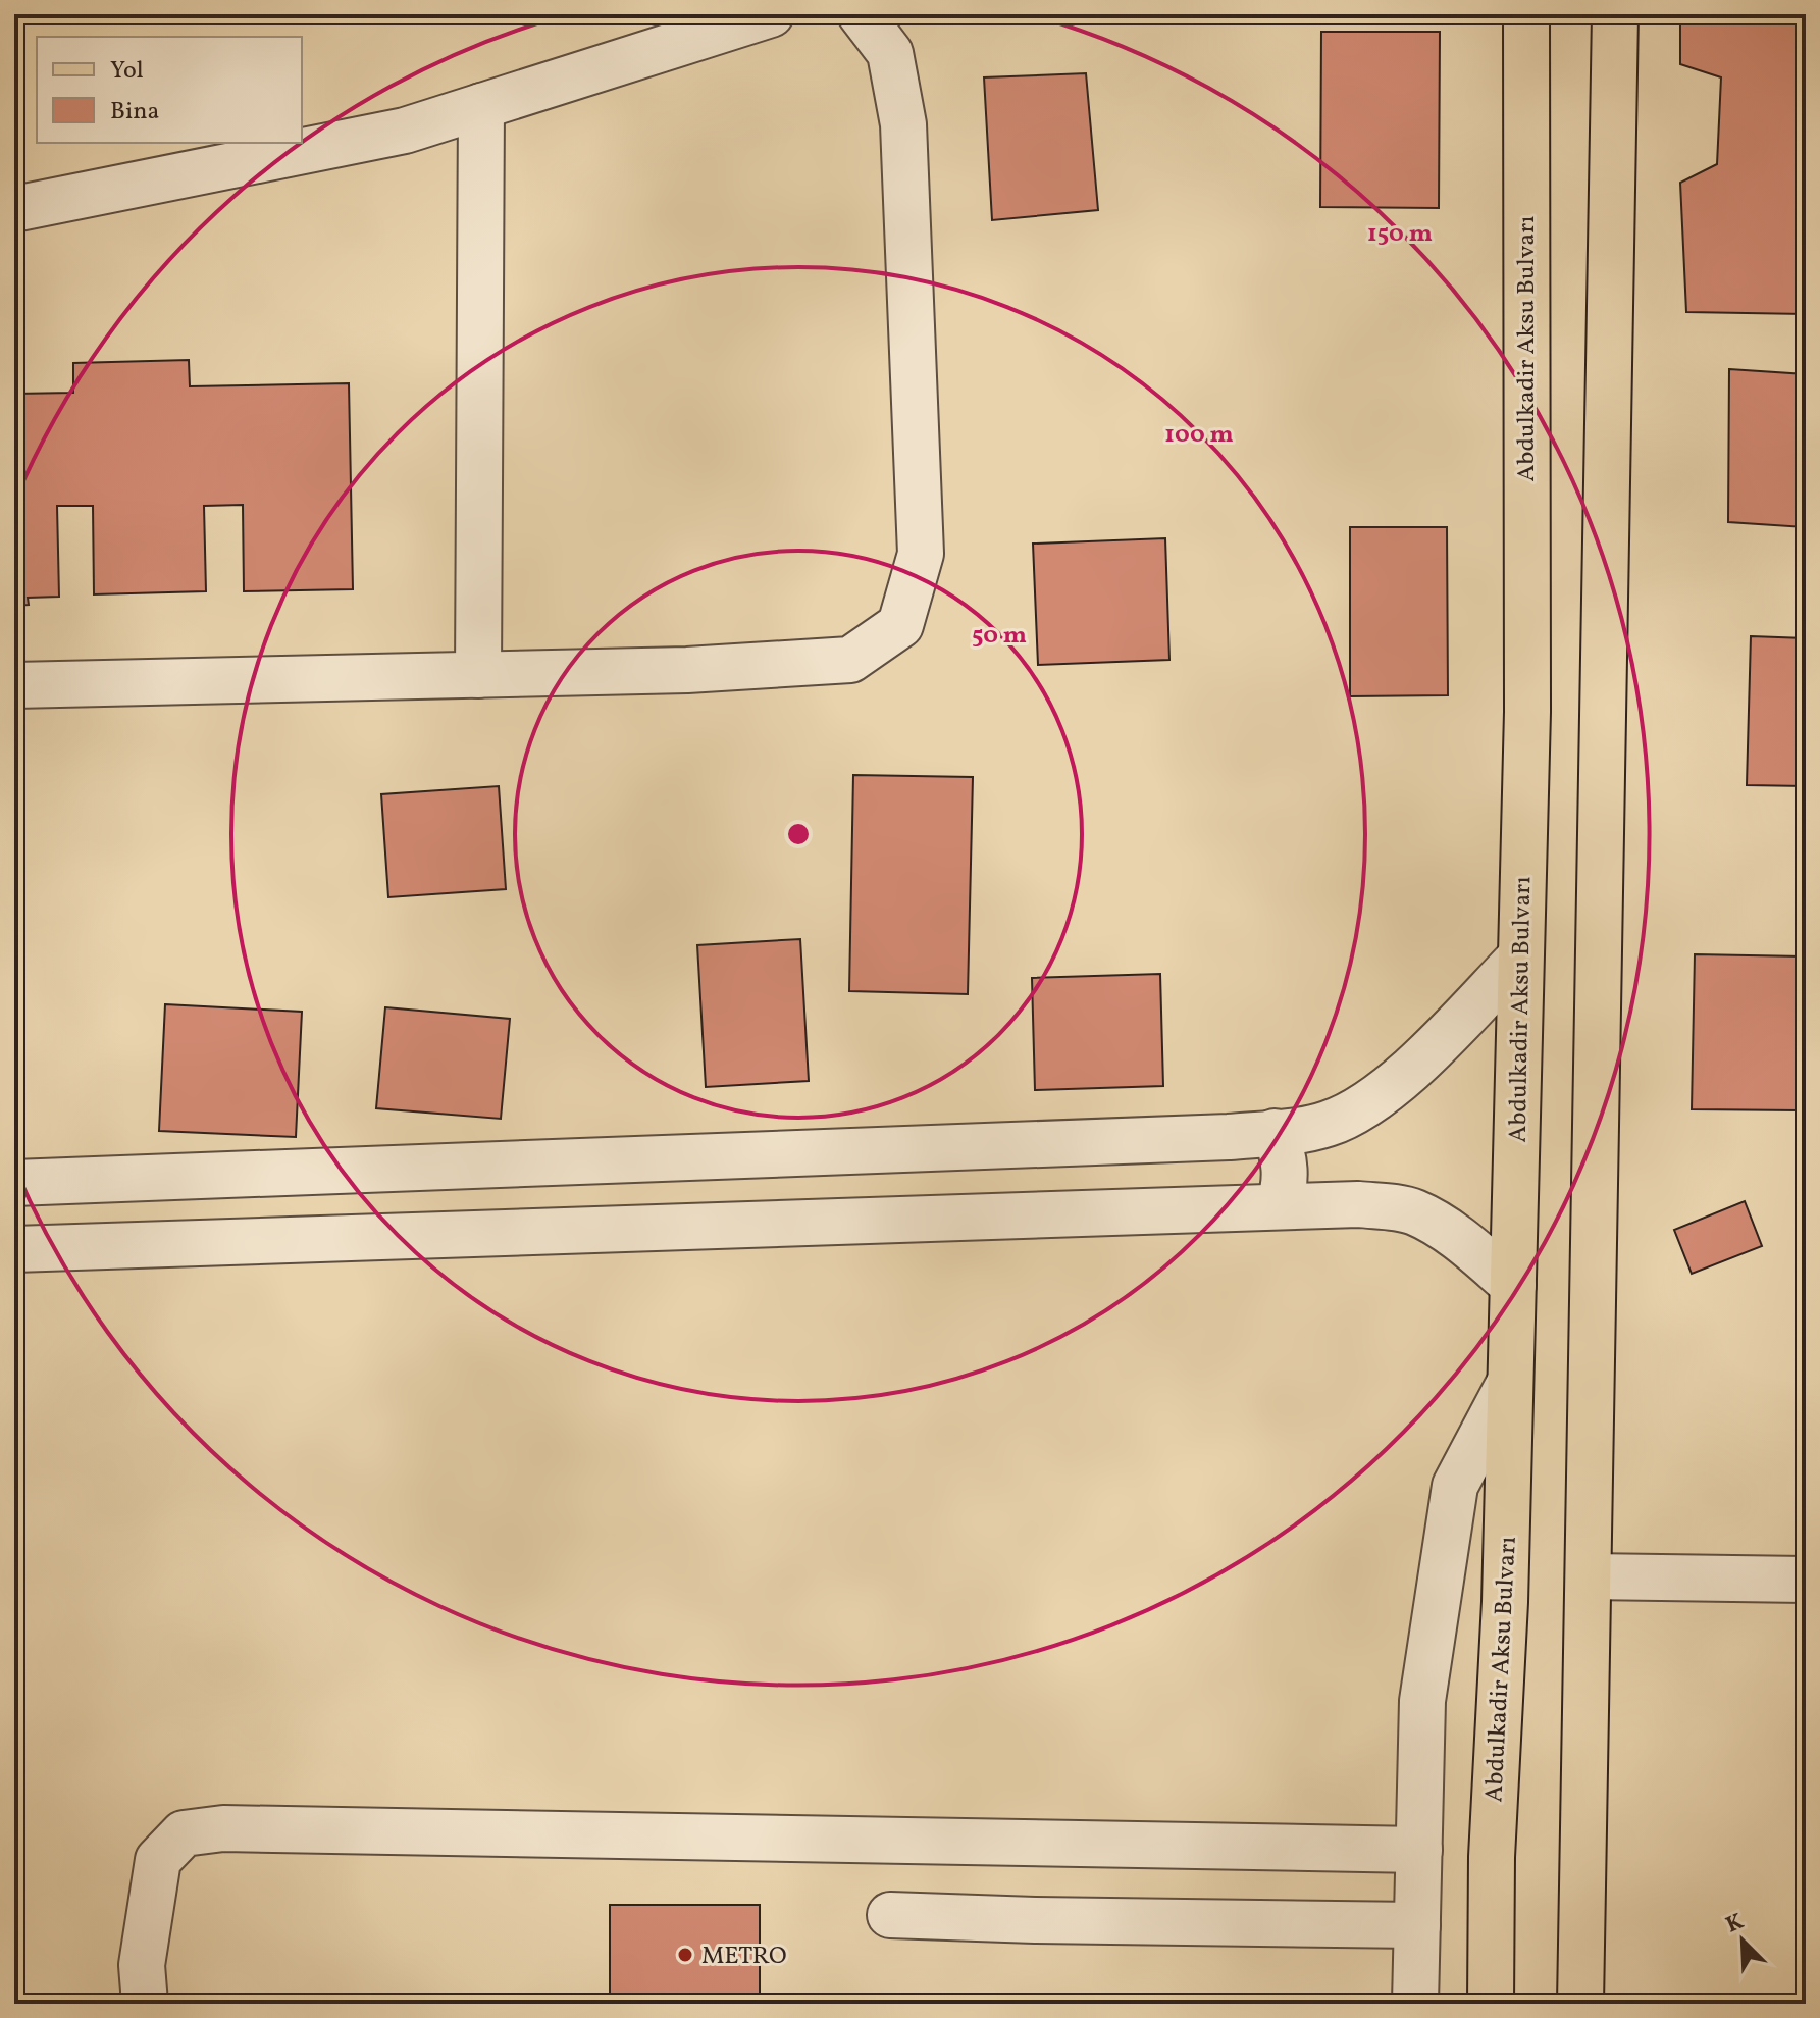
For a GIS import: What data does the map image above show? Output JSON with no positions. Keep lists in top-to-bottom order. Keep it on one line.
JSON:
{"streets":{"main road":["Abdulkadir Aksu Bulvarı"]},"places":["METRO"],"legend":["Yol","Bina"],"north":"top left","rings":["150 m","100 m","50 m"]}
